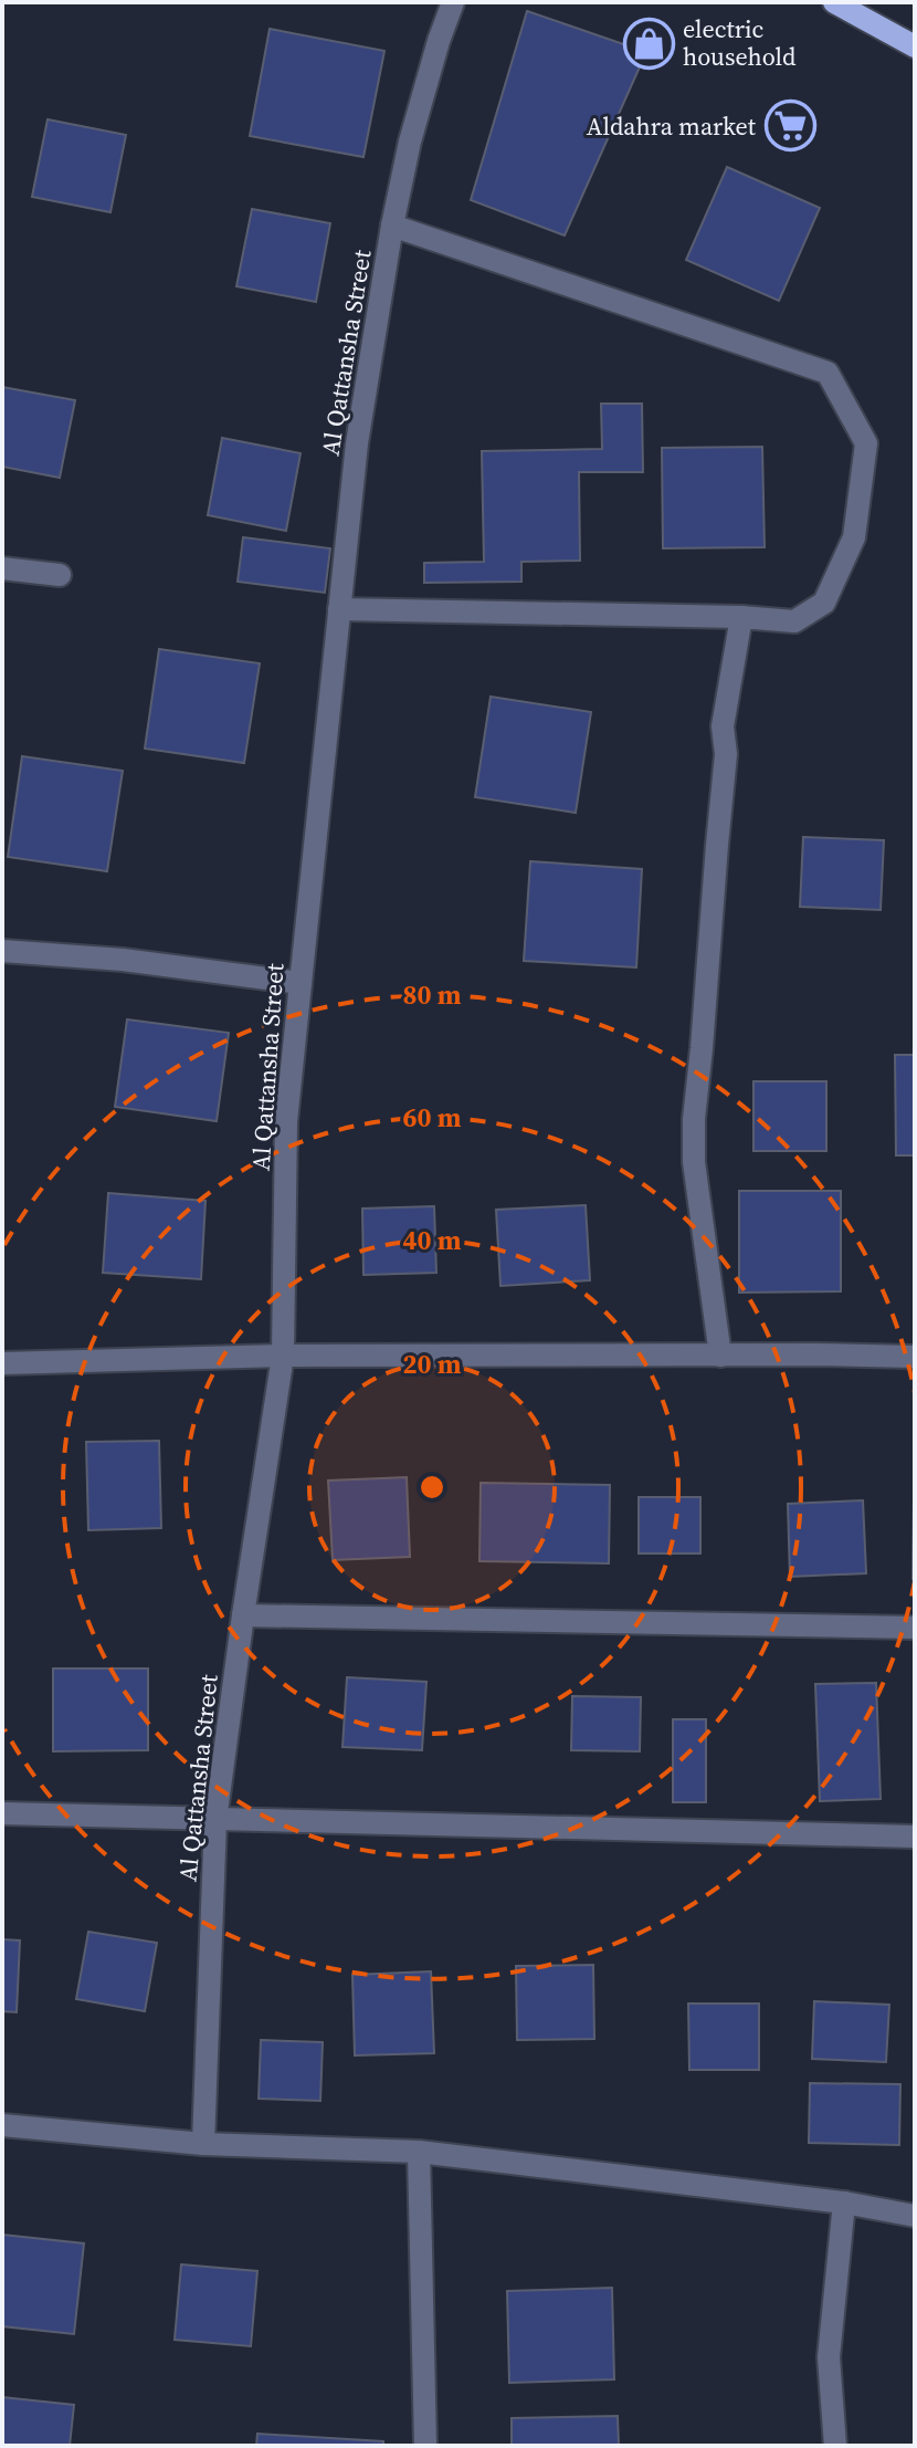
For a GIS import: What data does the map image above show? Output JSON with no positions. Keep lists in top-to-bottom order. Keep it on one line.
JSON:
{"streets":{"street":["Al Qattansha Street"]},"places":{"shop":["electric household"],"supermarket":["Aldahra market"]},"rings":["80 m","60 m","40 m","20 m"]}
